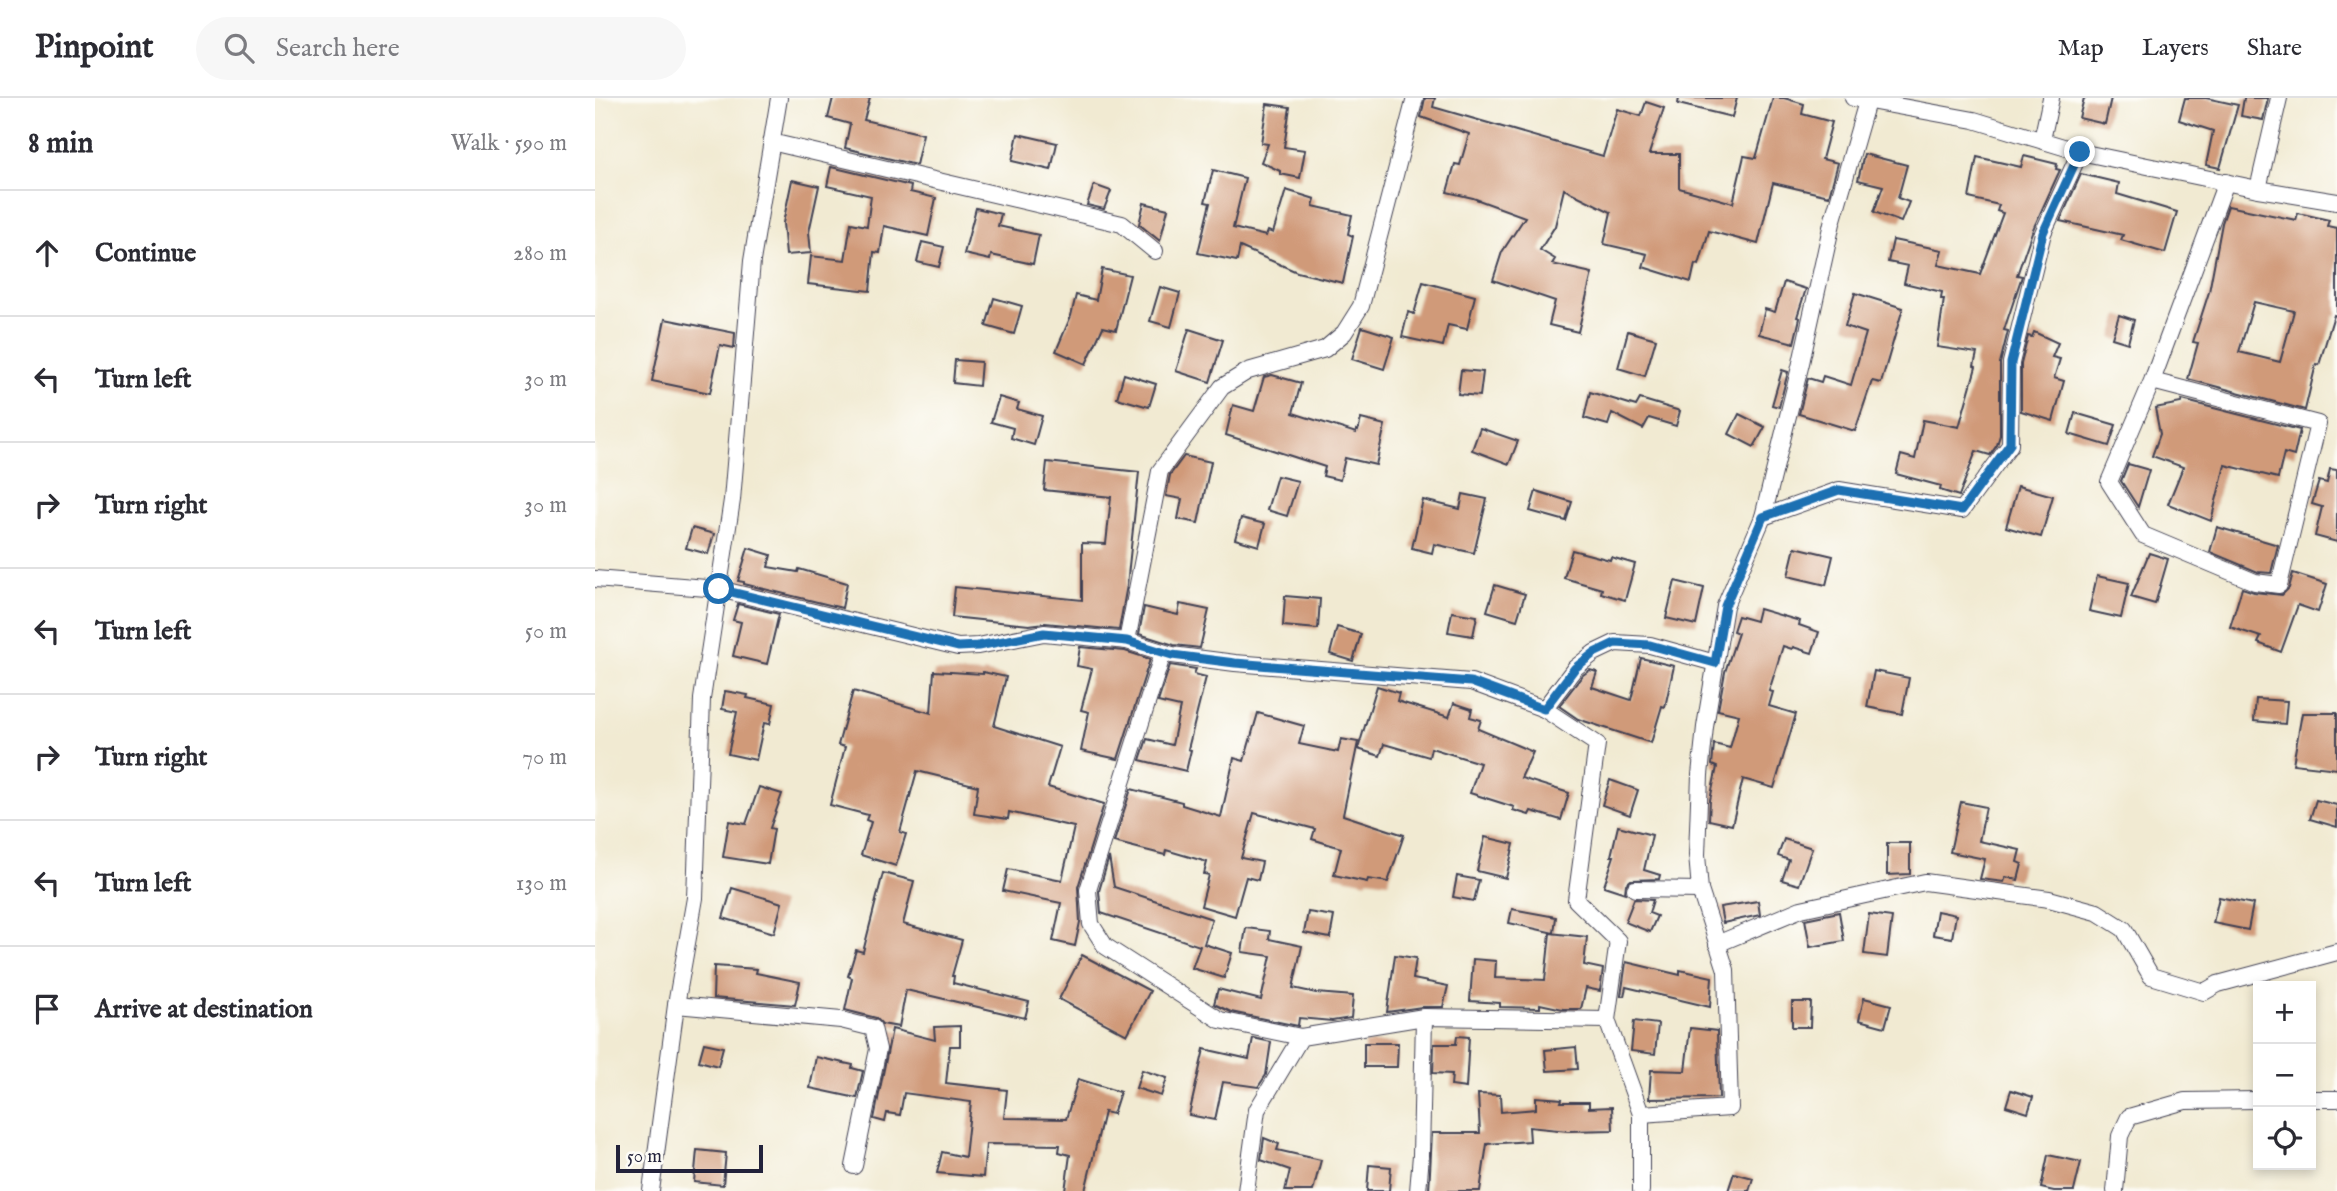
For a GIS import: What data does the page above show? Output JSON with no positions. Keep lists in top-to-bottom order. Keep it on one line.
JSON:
{"scale_bar":"50 m","page":{"header":"Pinpoint","search":"Search here","nav":["Map","Layers","Share"],"heading":["8 min","Walk · 590 m"],"list":[["Continue","280 m"],["Turn left","30 m"],["Turn right","30 m"],["Turn left","50 m"],["Turn right","70 m"],["Turn left","130 m"],"Arrive at destination"],"map_buttons":["+","−"],"scale":"50 m"}}
